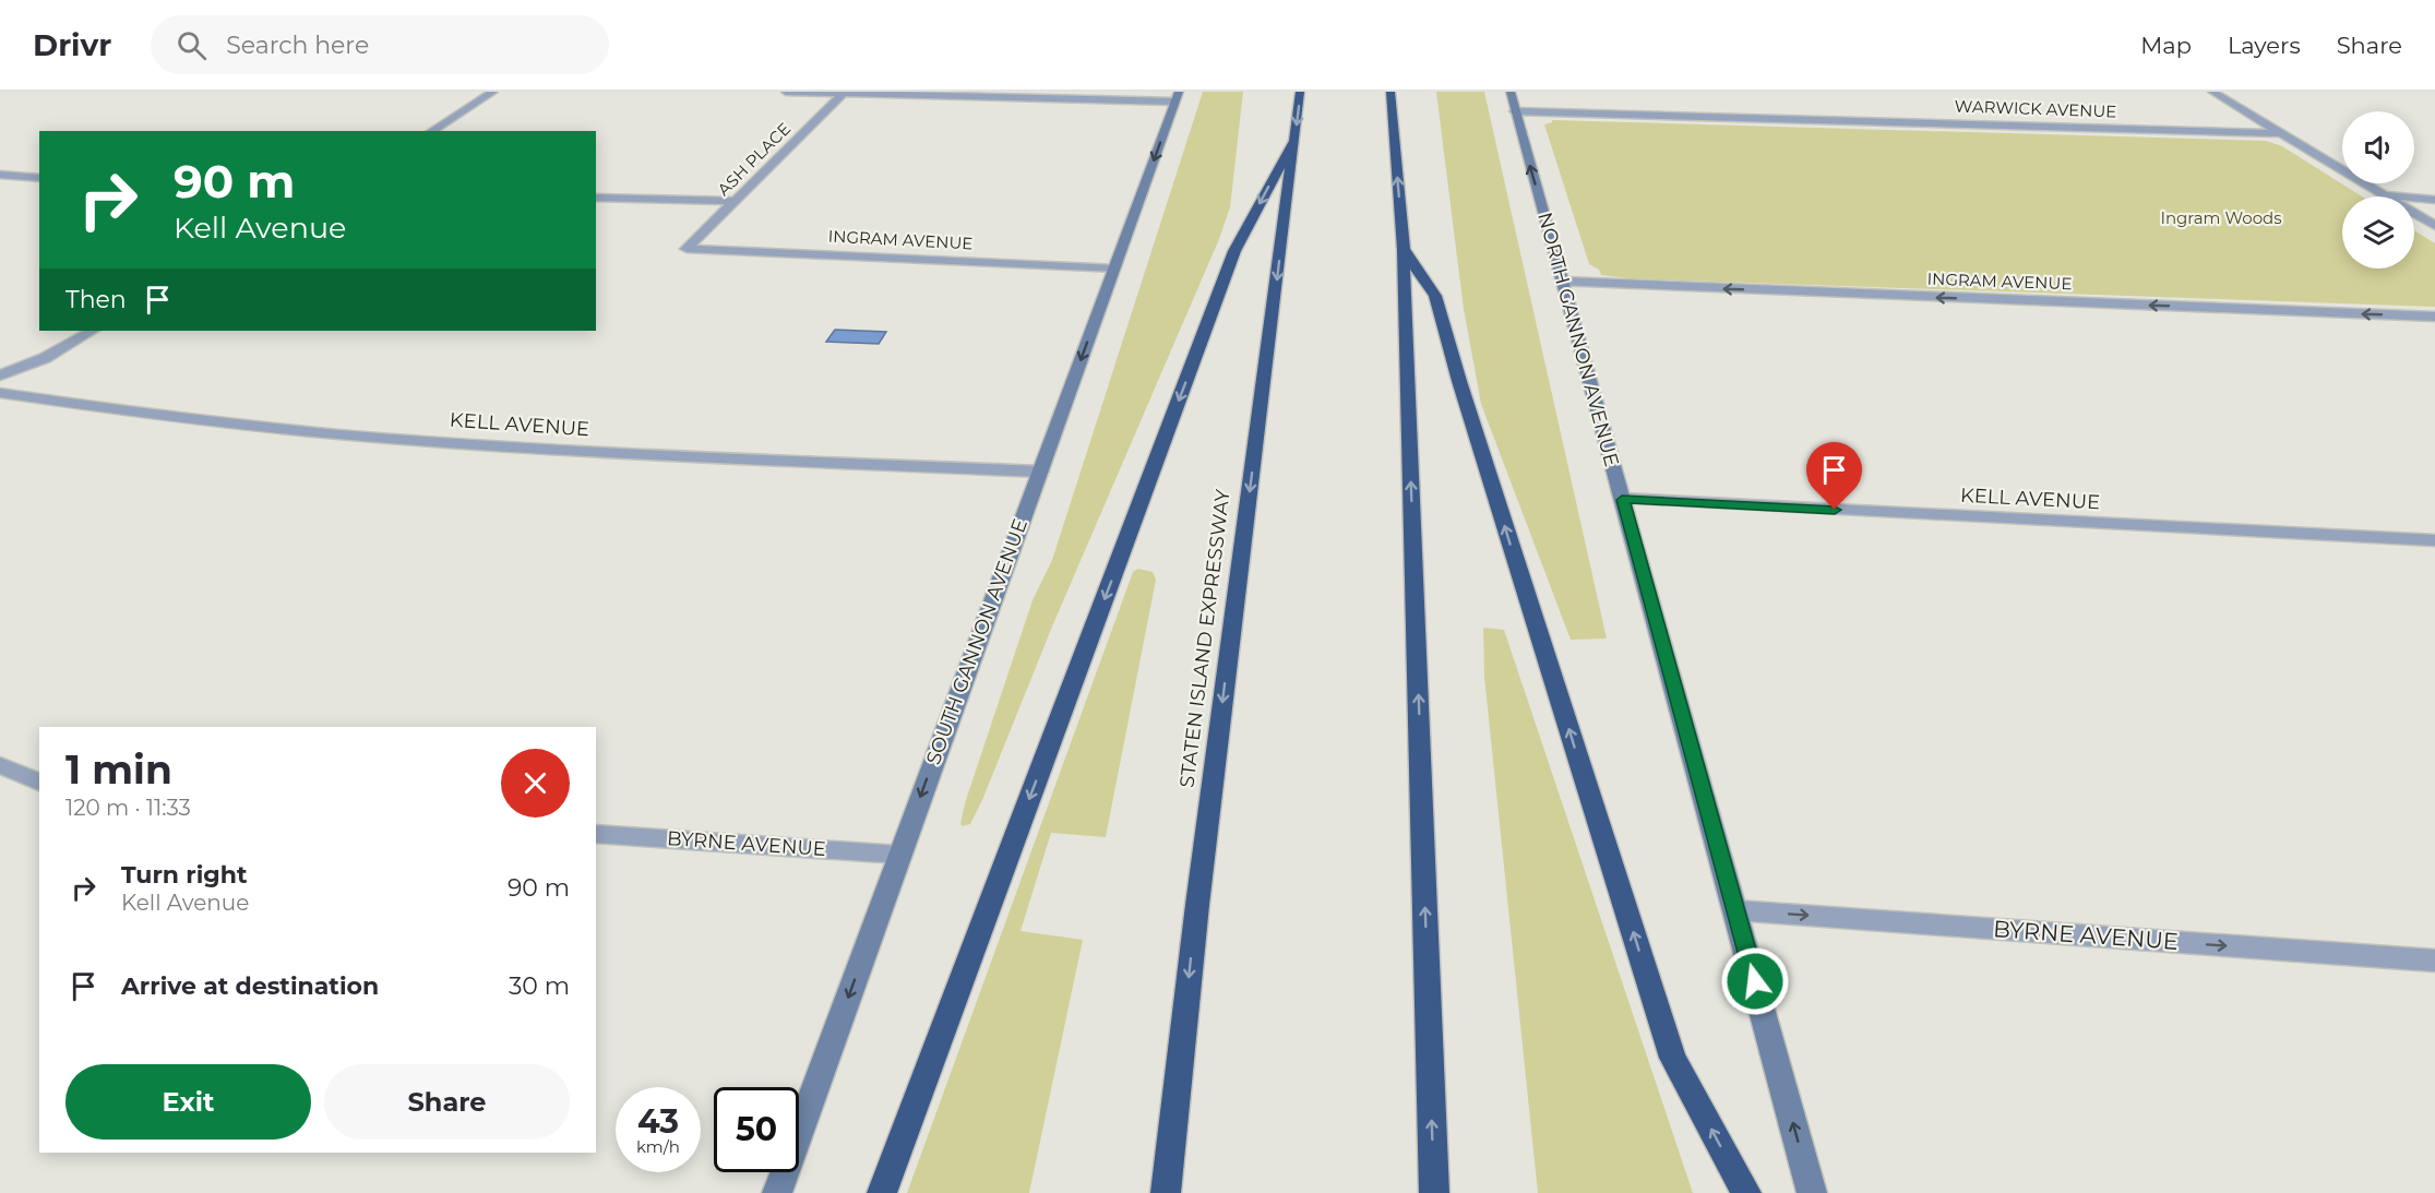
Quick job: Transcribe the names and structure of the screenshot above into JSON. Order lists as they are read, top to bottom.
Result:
{
  "streets": {
    "highway": ["STATEN ISLAND EXPRESSWAY"],
    "main road": ["NORTH GANNON AVENUE", "SOUTH GANNON AVENUE"],
    "street": [
      "WARWICK AVENUE",
      "ASH PLACE",
      "INGRAM AVENUE",
      "KELL AVENUE",
      "BYRNE AVENUE"
    ]
  },
  "crossings": [
    ["WARWICK AVENUE", "NORTH GANNON AVENUE"],
    ["ASH PLACE", "INGRAM AVENUE"],
    ["INGRAM AVENUE", "NORTH GANNON AVENUE"],
    ["INGRAM AVENUE", "SOUTH GANNON AVENUE"],
    ["NORTH GANNON AVENUE", "KELL AVENUE"],
    ["NORTH GANNON AVENUE", "BYRNE AVENUE"],
    ["KELL AVENUE", "SOUTH GANNON AVENUE"],
    ["SOUTH GANNON AVENUE", "BYRNE AVENUE"]
  ],
  "one_way": [
    "INGRAM AVENUE",
    "NORTH GANNON AVENUE",
    "SOUTH GANNON AVENUE",
    "BYRNE AVENUE"
  ],
  "parks": ["Ingram Woods"],
  "page": {
    "header": "Drivr",
    "search": "Search here",
    "nav": ["Map", "Layers", "Share"],
    "turn": ["90 m", "Kell Avenue"],
    "then": "Then",
    "heading": ["1 min", "120 m · 11:33"],
    "list": [
      {
        "name": "Turn right",
        "note": "Kell Avenue",
        "value": "90 m"
      },
      {
        "name": "Arrive at destination",
        "value": "30 m"
      }
    ],
    "buttons": ["Exit", "Share"],
    "speed": "43 km/h",
    "limit": "50"
  }
}
